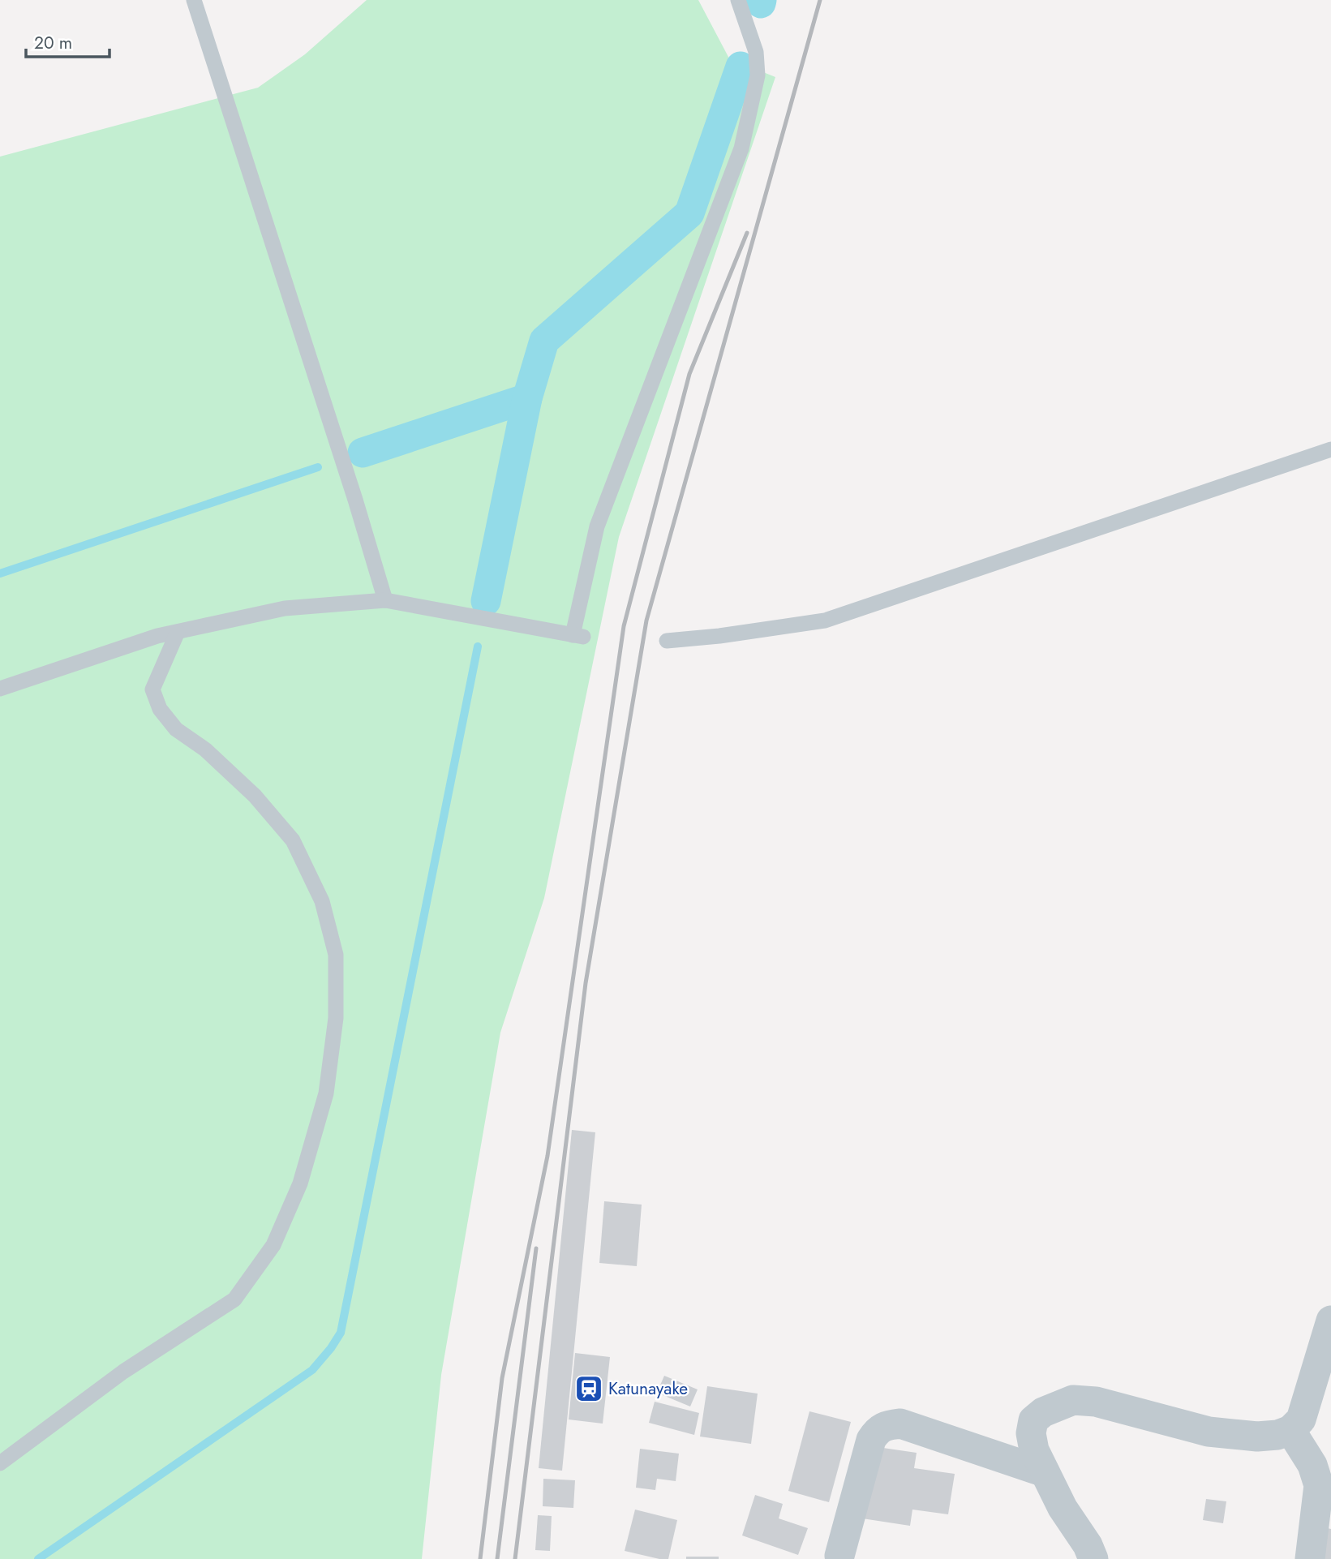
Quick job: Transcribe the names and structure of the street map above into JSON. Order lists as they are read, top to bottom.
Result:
{
  "places": {
    "station": ["Katunayake"]
  },
  "scale_bar": "20 m"
}
